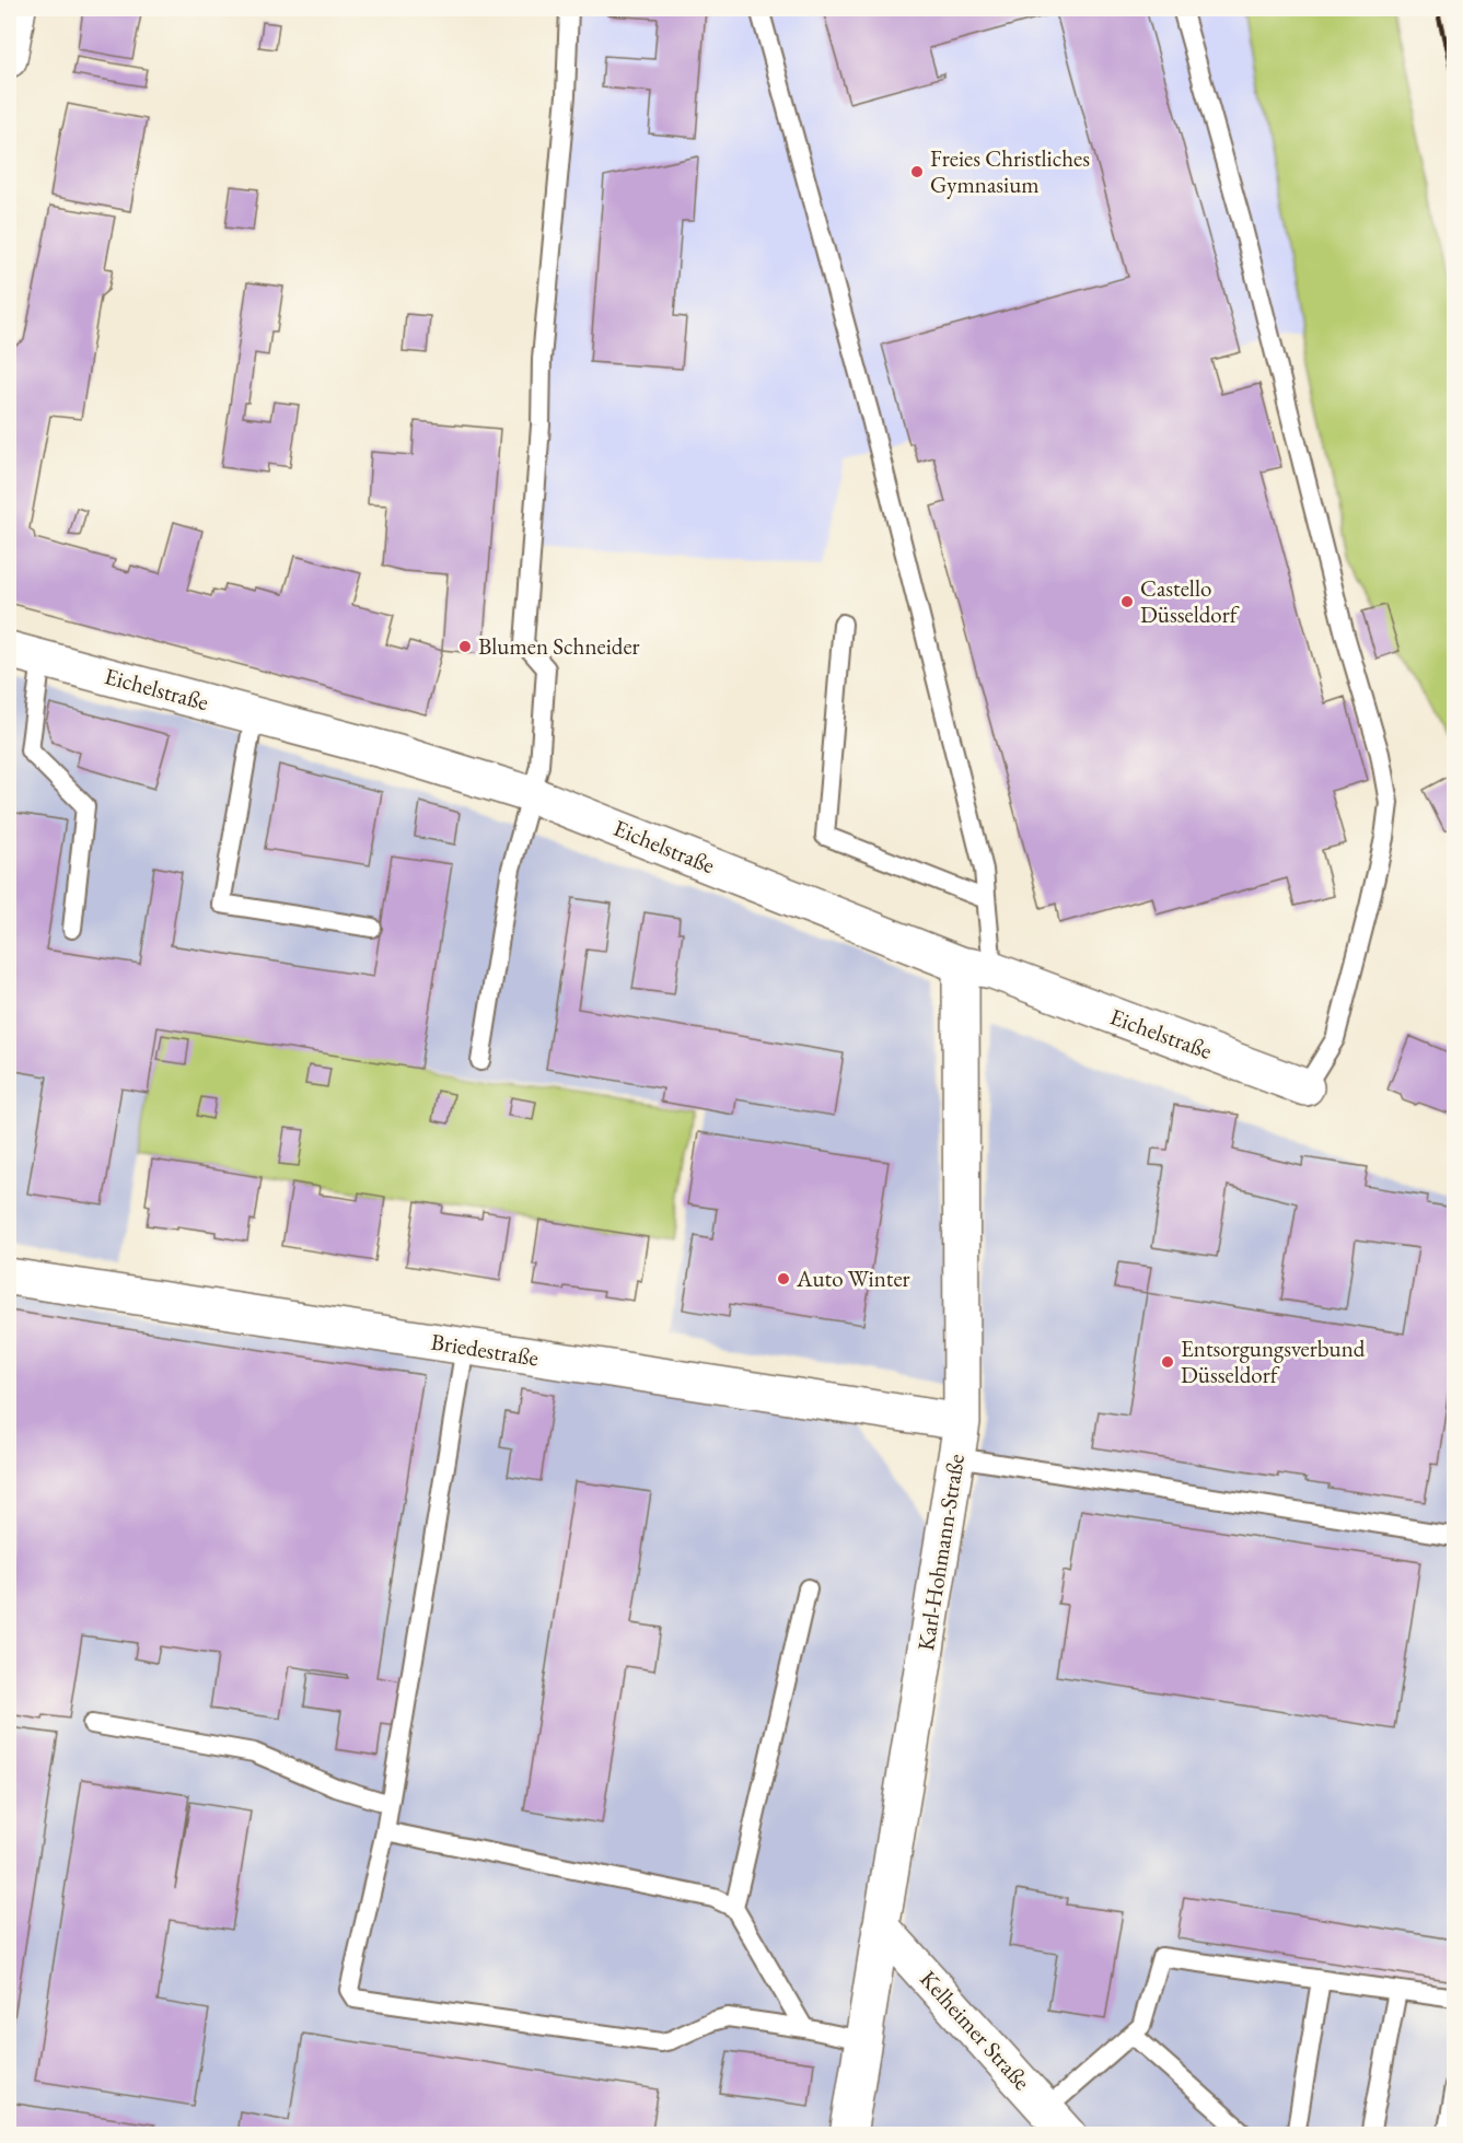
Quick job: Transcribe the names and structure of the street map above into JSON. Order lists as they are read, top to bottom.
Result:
{
  "streets": {
    "street": [
      "Eichelstraße",
      "Briedestraße",
      "Karl-Hohmann-Straße",
      "Kelheimer Straße"
    ]
  },
  "crossings": [
    ["Eichelstraße", "Karl-Hohmann-Straße"],
    ["Briedestraße", "Karl-Hohmann-Straße"],
    ["Karl-Hohmann-Straße", "Kelheimer Straße"]
  ],
  "places": [
    "Freies Christliches Gymnasium",
    "Castello Düsseldorf",
    "Blumen Schneider",
    "Auto Winter",
    "Entsorgungsverbund Düsseldorf"
  ]
}
